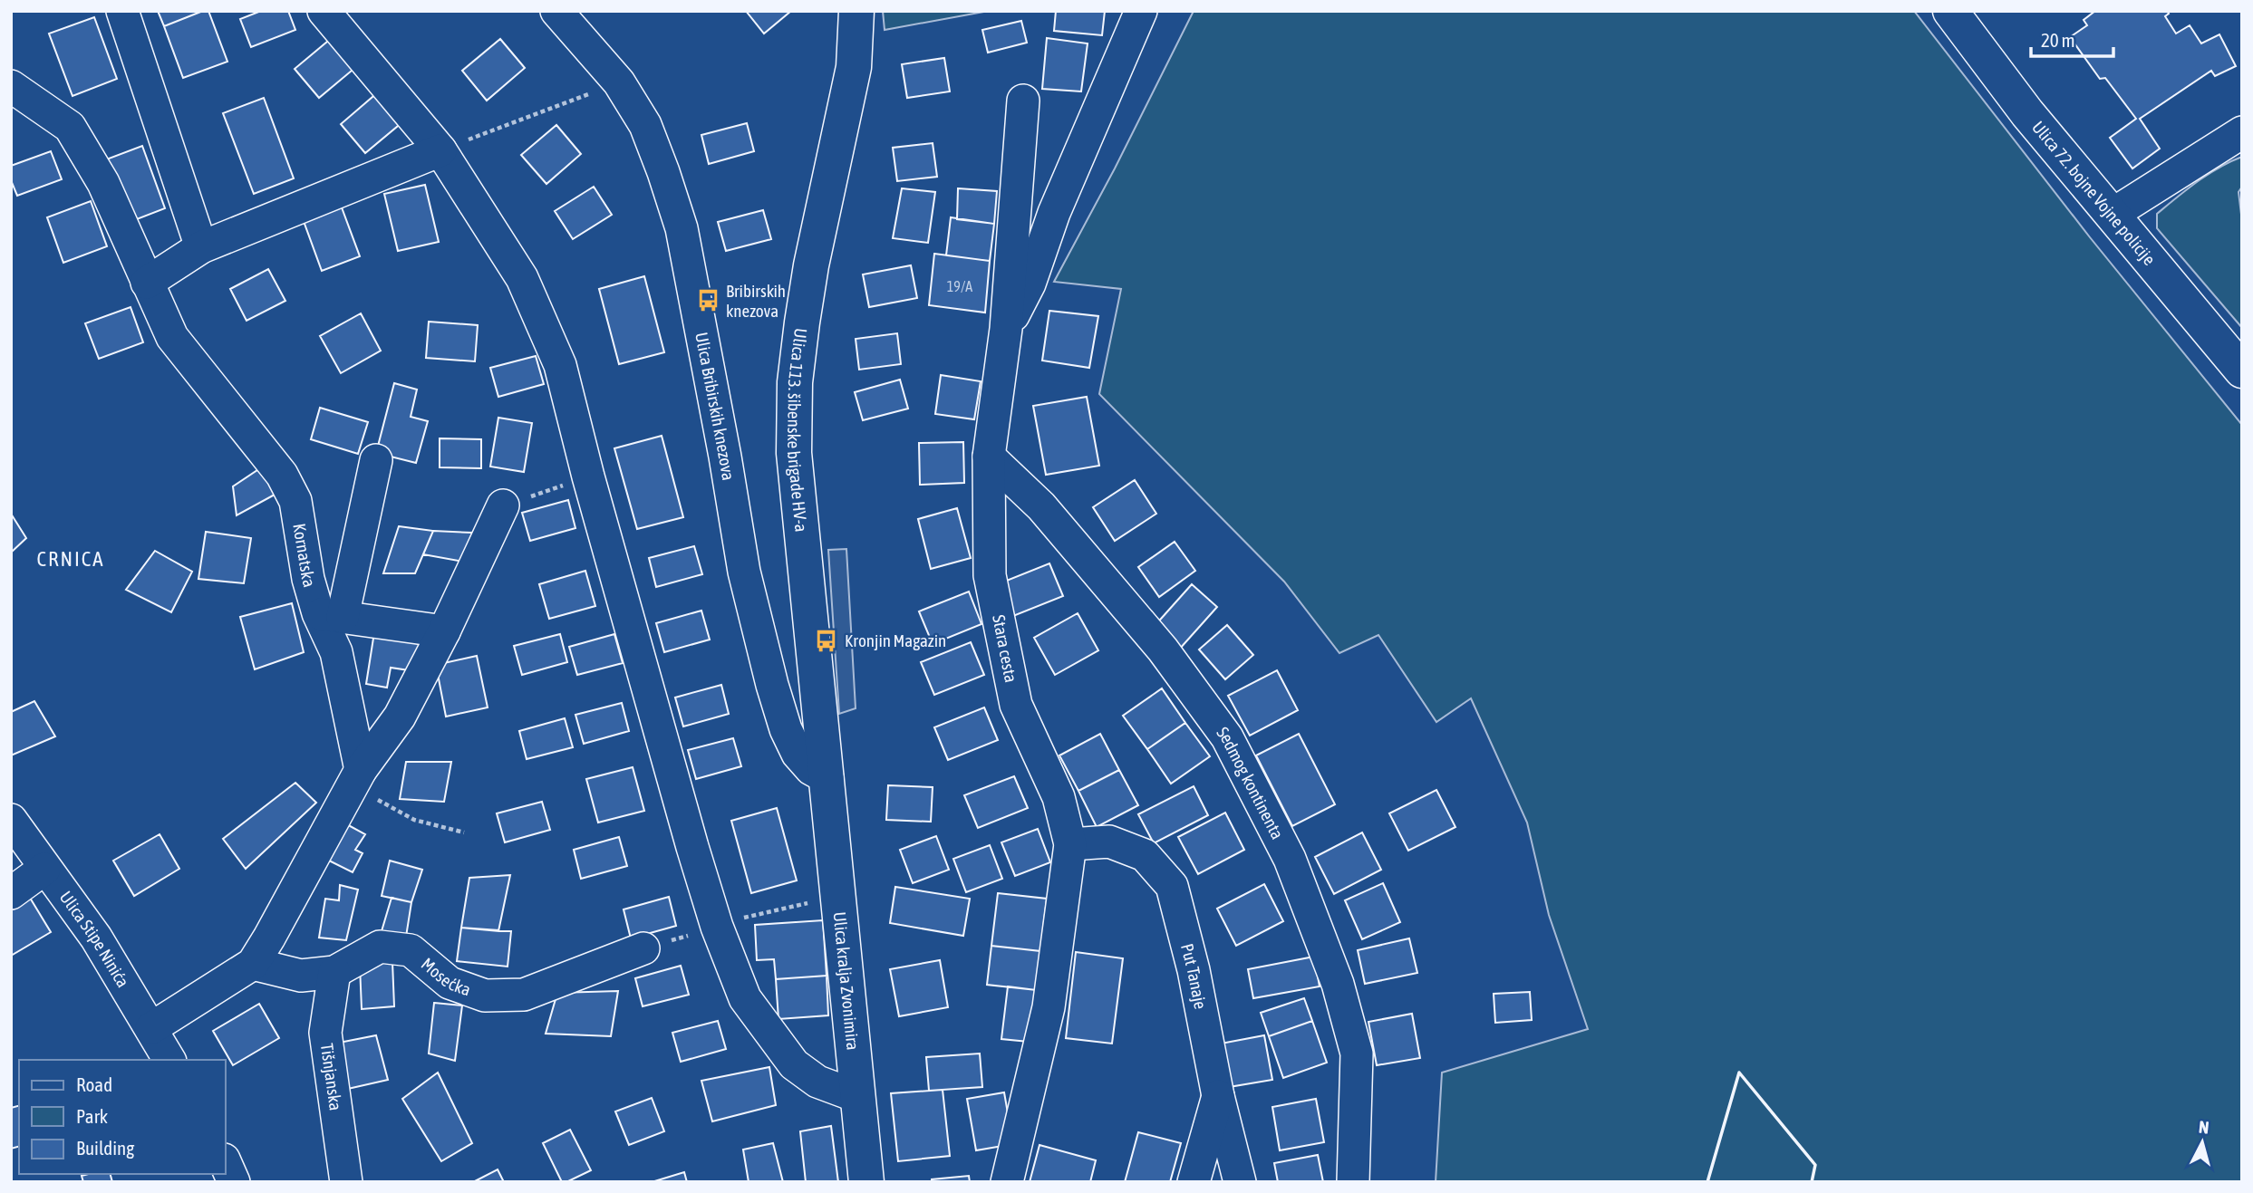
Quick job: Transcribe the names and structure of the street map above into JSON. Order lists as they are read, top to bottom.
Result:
{
  "streets": {
    "main road": ["Ulica 72. bojne Vojne policije", "Ulica 113. šibenske brigade HV-a", "Ulica kralja Zvonimira"],
    "street": [
      "Ulica Bribirskih knezova",
      "Kornatska",
      "Stara cesta",
      "Sedmog kontinenta",
      "Ulica Stipe Ninića",
      "Mosećka",
      "Put Tanaje",
      "Tišnjanska"
    ]
  },
  "crossings": [
    ["Ulica Bribirskih knezova", "Ulica 113. šibenske brigade HV-a"],
    ["Ulica Bribirskih knezova", "Ulica kralja Zvonimira"],
    ["Ulica 113. šibenske brigade HV-a", "Ulica kralja Zvonimira"],
    ["Stara cesta", "Sedmog kontinenta"],
    ["Stara cesta", "Put Tanaje"],
    ["Mosećka", "Tišnjanska"]
  ],
  "districts": ["CRNICA"],
  "places": {
    "bus stop": ["Bribirskih knezova", "Kronjin Magazin"]
  },
  "house_numbers": ["19/A"],
  "legend": ["Road", "Park", "Building"],
  "scale_bar": "20 m",
  "north": "top"
}
